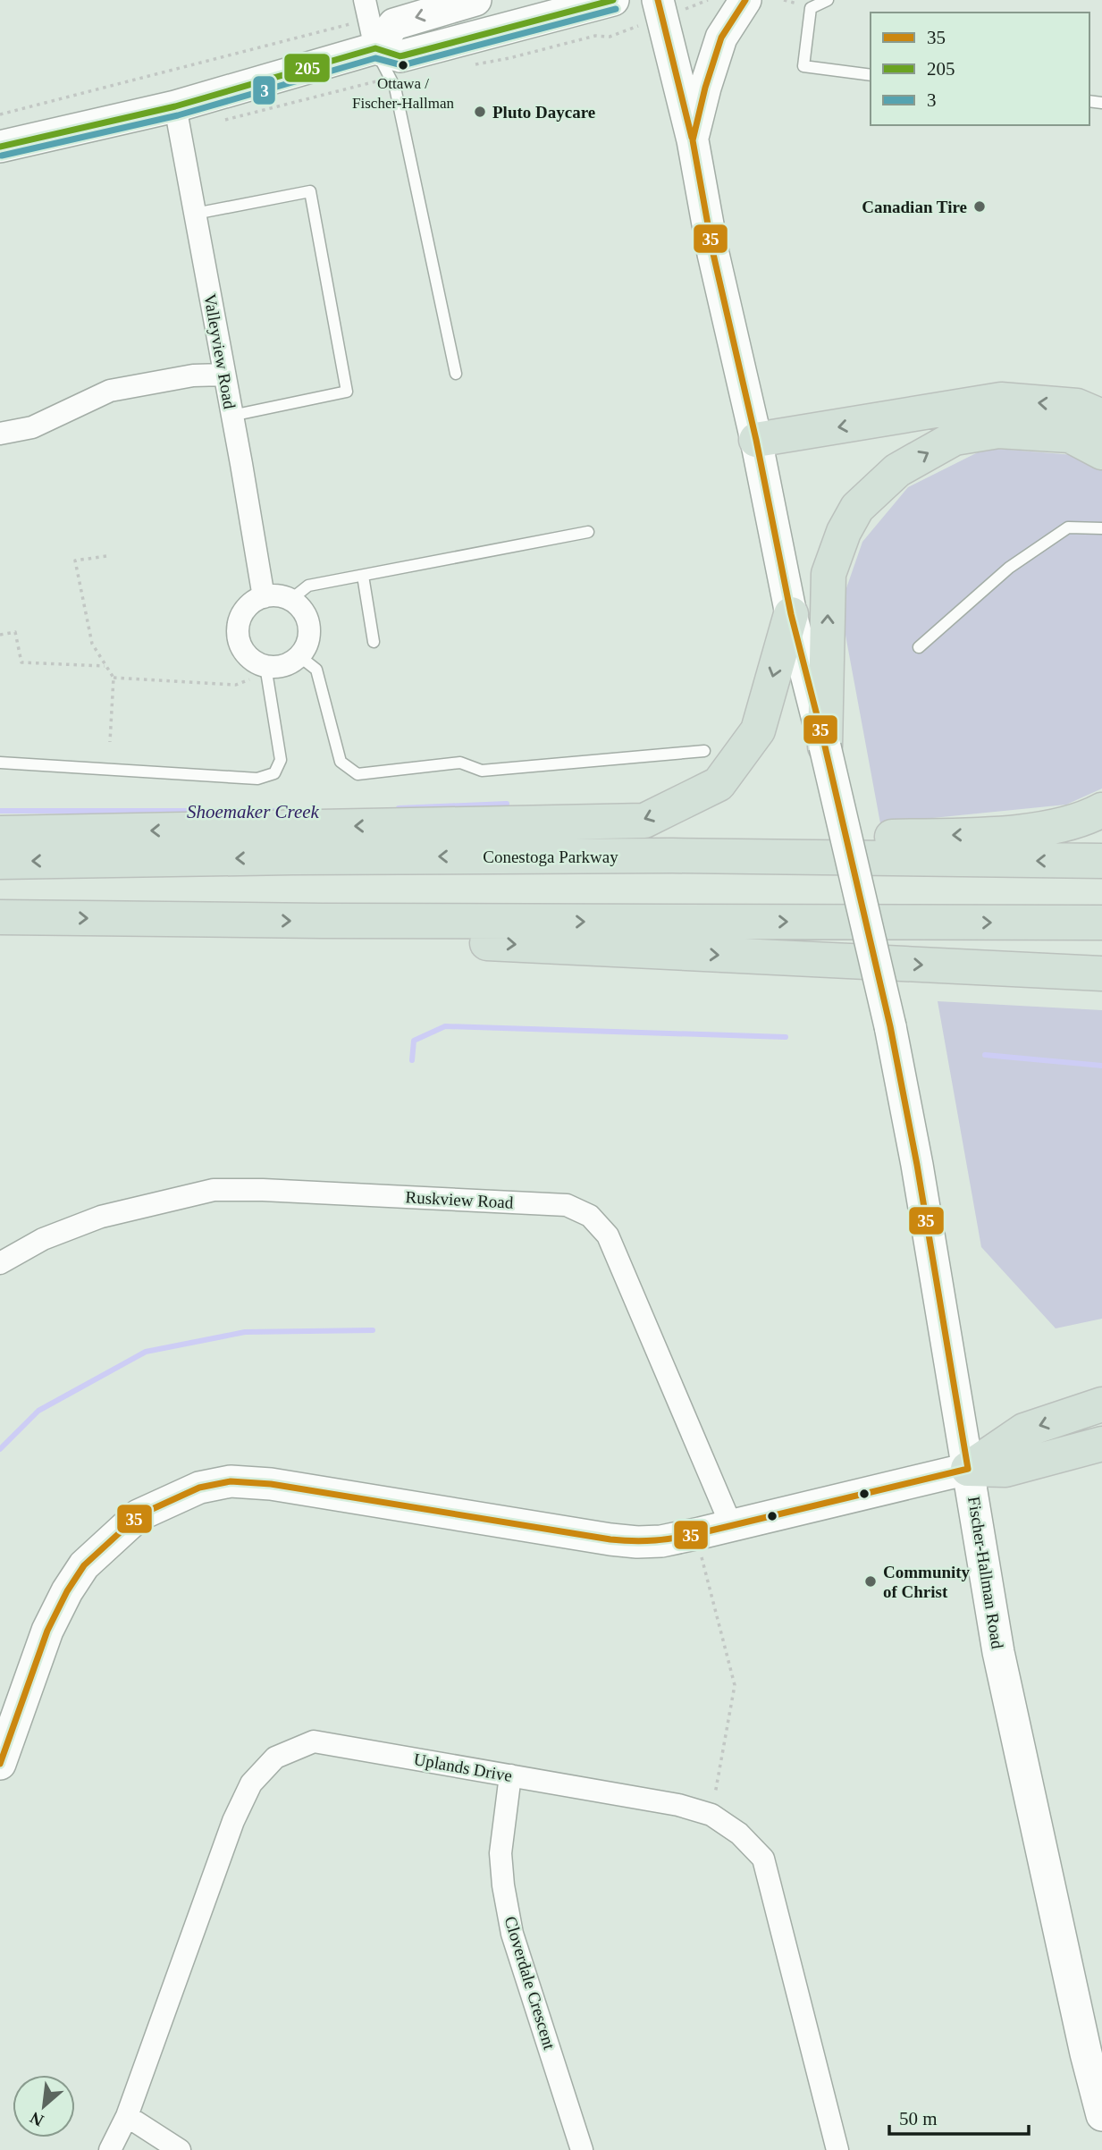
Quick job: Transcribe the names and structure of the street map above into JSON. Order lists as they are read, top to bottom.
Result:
{
  "streets": {
    "highway": ["Conestoga Parkway"],
    "main road": ["Fischer-Hallman Road"],
    "street": [
      "Valleyview Road",
      "Ruskview Road",
      "Uplands Drive",
      "Cloverdale Crescent"
    ]
  },
  "crossings": [
    ["Uplands Drive", "Cloverdale Crescent"]
  ],
  "water": ["Shoemaker Creek"],
  "places": [
    "Ottawa / Fischer-Hallman",
    "Pluto Daycare",
    "Canadian Tire",
    "Community of Christ"
  ],
  "lines": ["transit line 35", "transit line 205", "transit line 3"],
  "legend": ["35", "205", "3"],
  "scale_bar": "50 m",
  "north": "bottom left"
}
